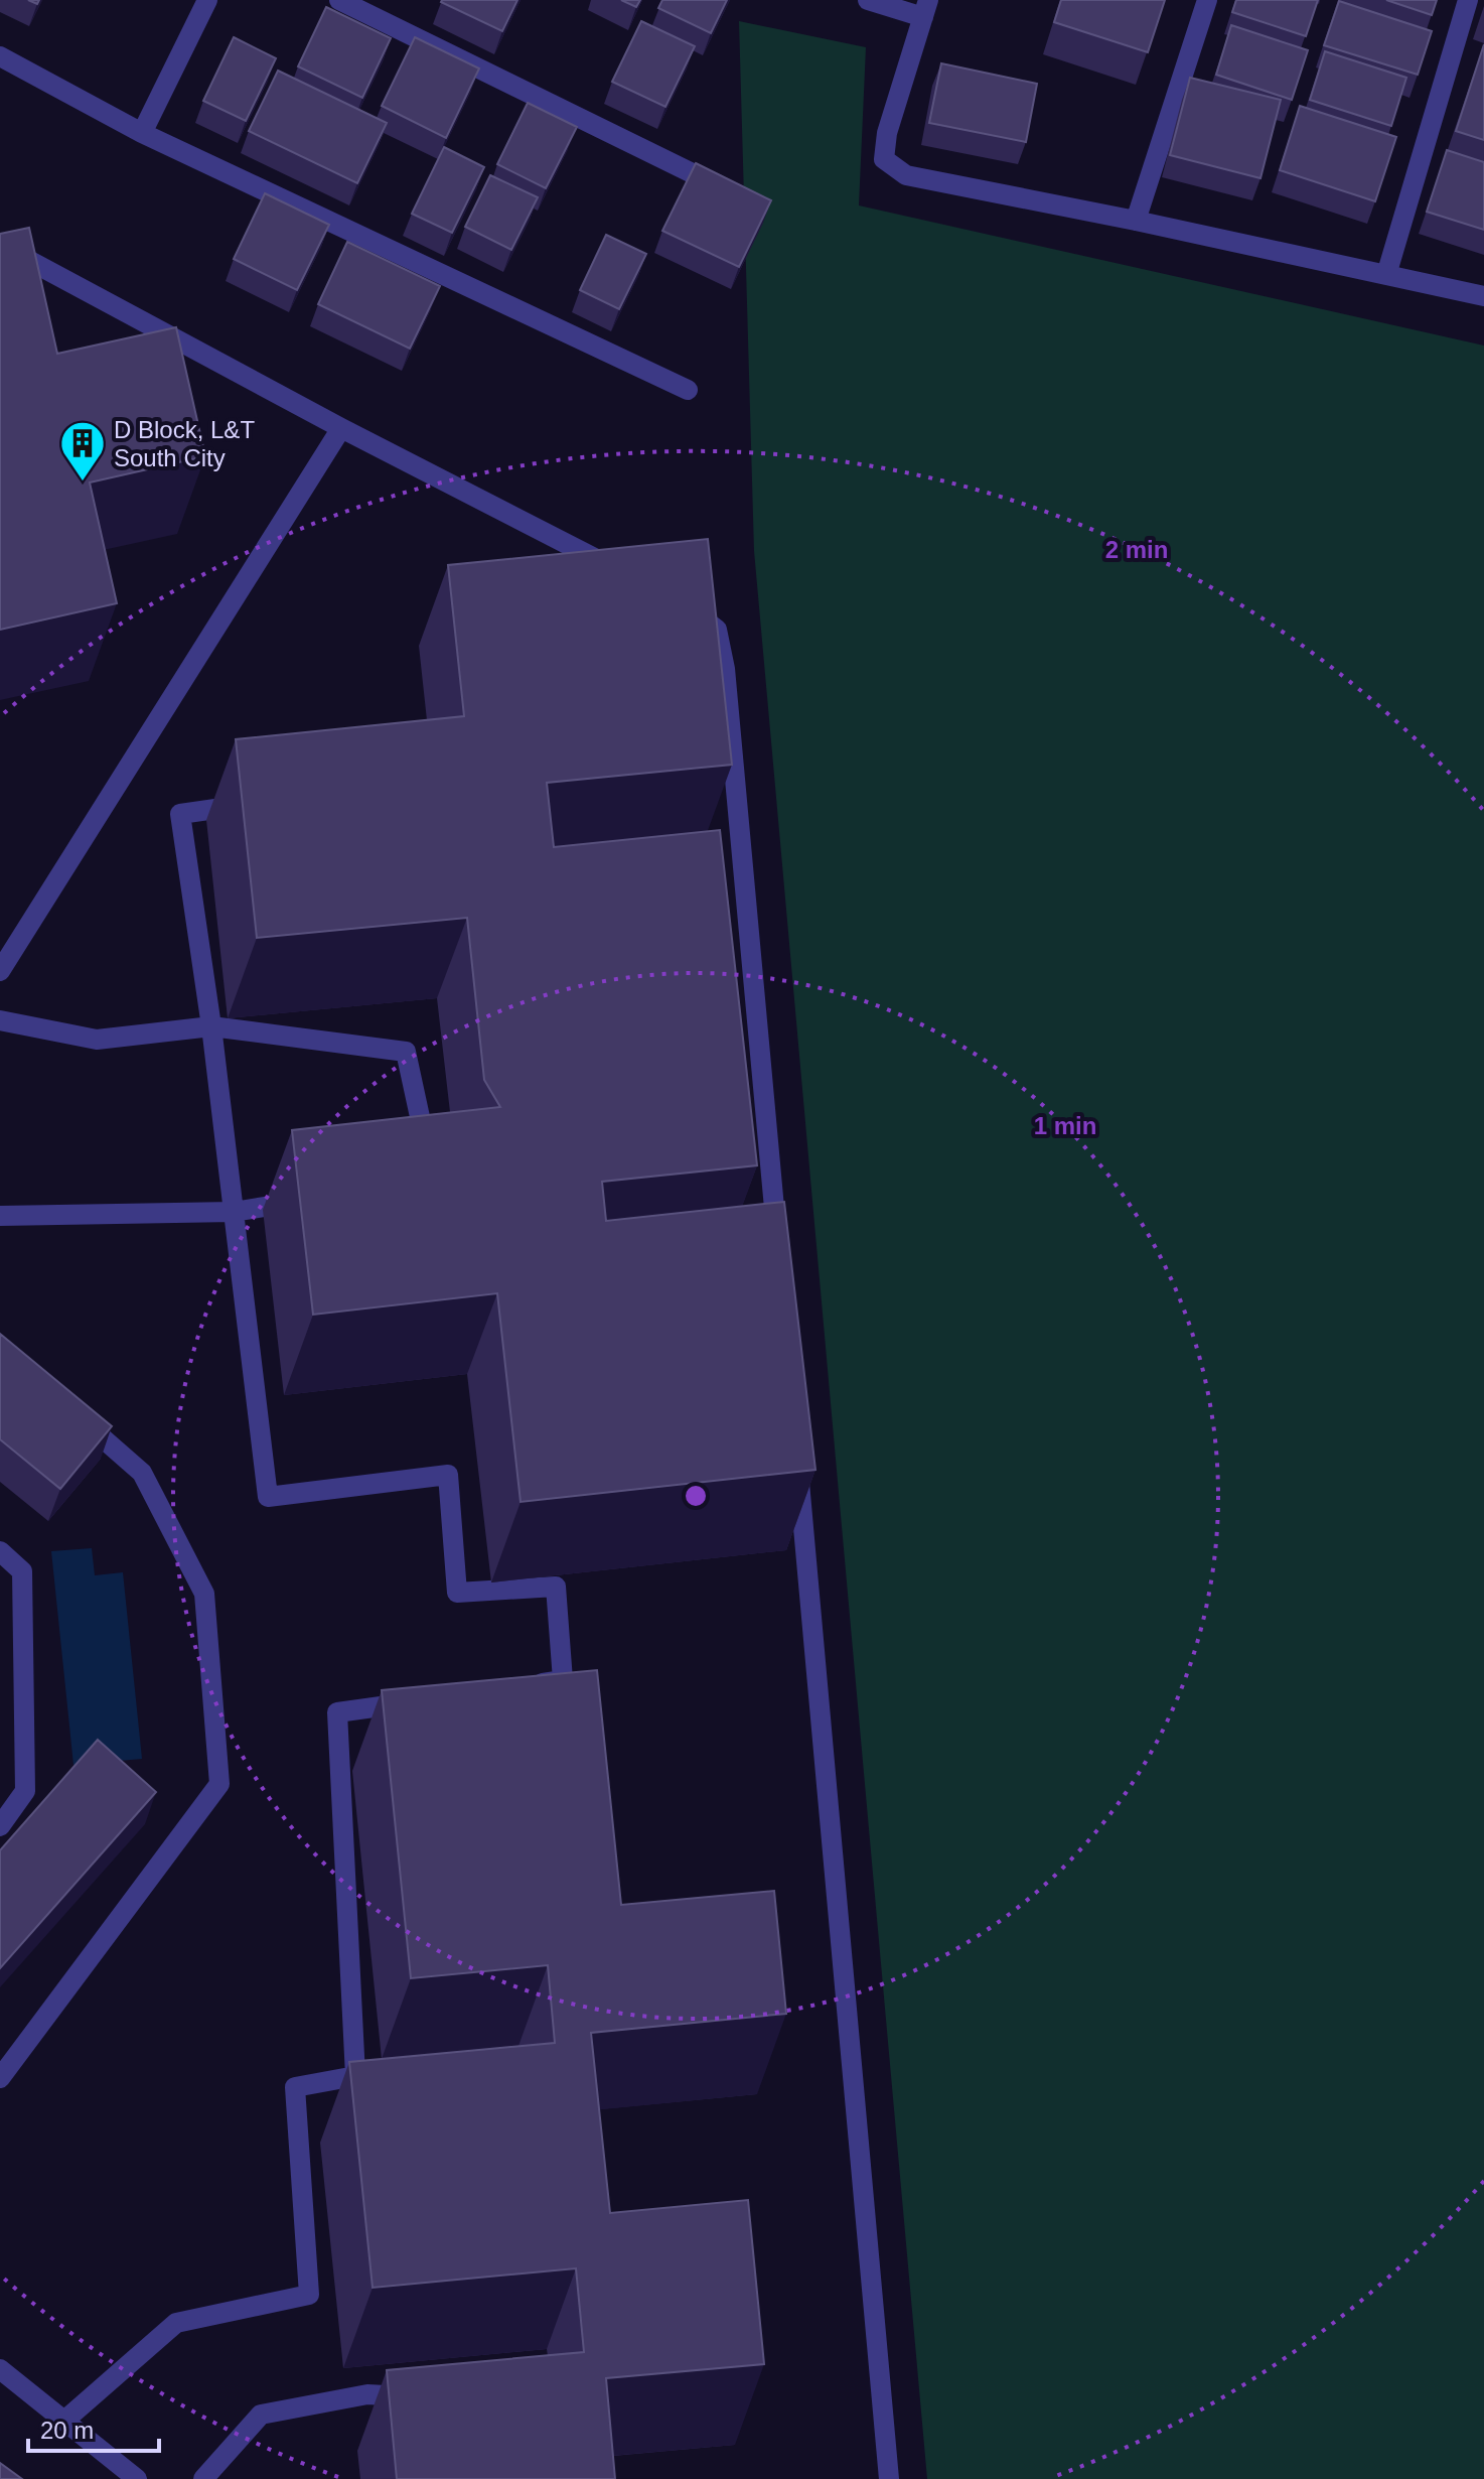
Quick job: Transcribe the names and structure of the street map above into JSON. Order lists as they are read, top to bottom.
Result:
{
  "places": {
    "building": ["D Block, L&T South City"]
  },
  "scale_bar": "20 m",
  "rings": ["2 min", "1 min"]
}
